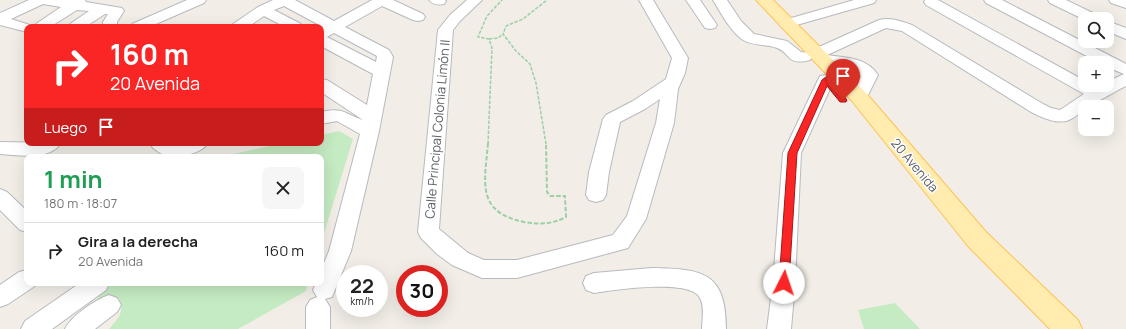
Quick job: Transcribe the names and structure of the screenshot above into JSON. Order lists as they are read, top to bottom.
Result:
{
  "streets": {
    "main road": ["20 Avenida"],
    "street": ["Calle Principal Colonia Limón II"]
  },
  "page": {
    "map_buttons": ["+", "−"],
    "turn": ["160 m", "20 Avenida"],
    "then": "Luego",
    "heading": ["1 min", "180 m · 18:07"],
    "list": [
      {
        "name": "Gira a la derecha",
        "note": "20 Avenida",
        "value": "160 m"
      }
    ],
    "speed": "22 km/h",
    "limit": "30"
  }
}
